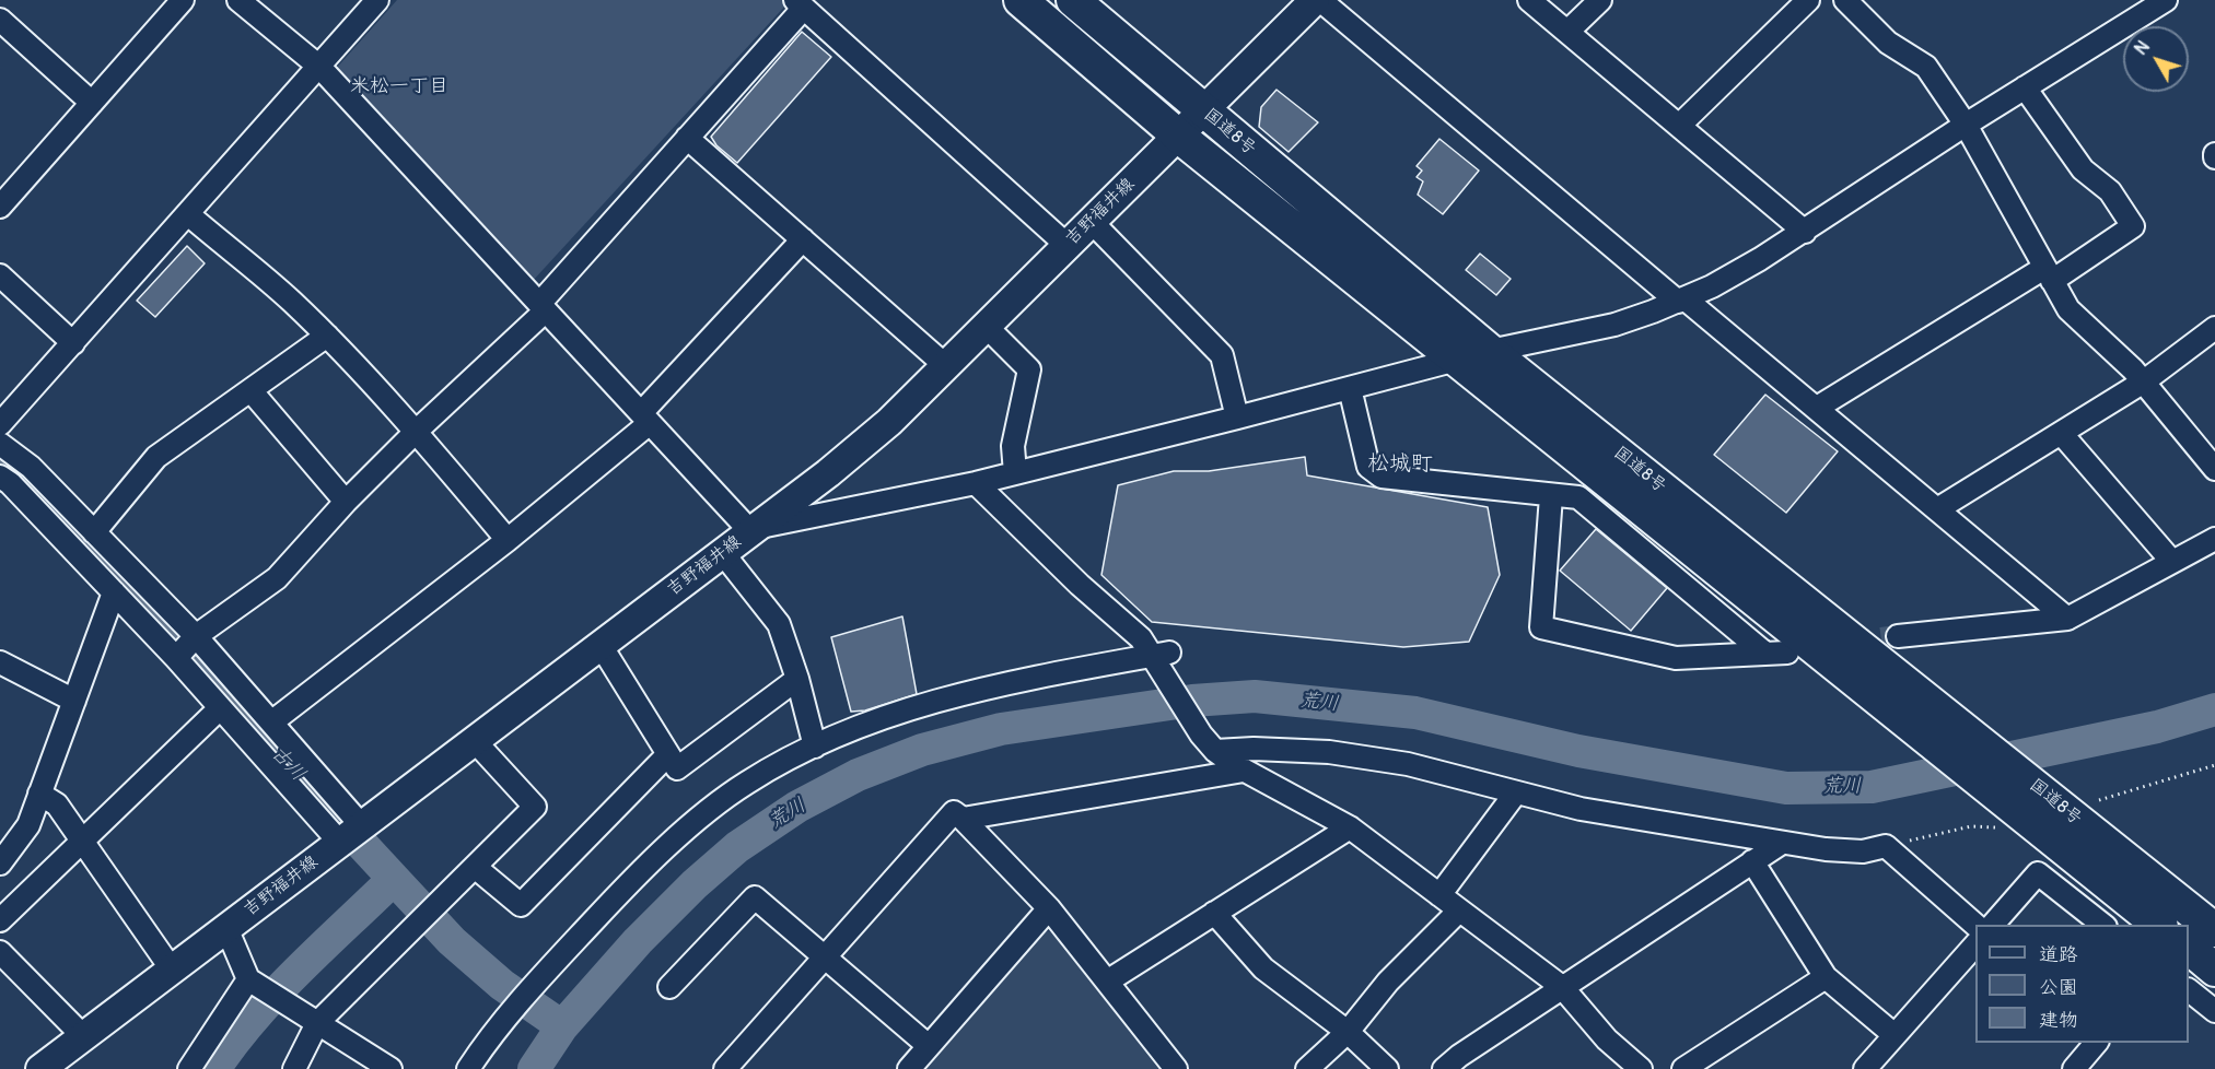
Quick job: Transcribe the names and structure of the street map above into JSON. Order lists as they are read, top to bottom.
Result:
{
  "streets": {
    "highway": ["国道8号"],
    "main road": ["吉野福井線"]
  },
  "crossings": [
    ["国道8号", "吉野福井線"]
  ],
  "districts": ["米松一丁目", "松城町"],
  "water": ["荒川", "古川"],
  "legend": ["道路", "公園", "建物"],
  "north": "top left"
}
